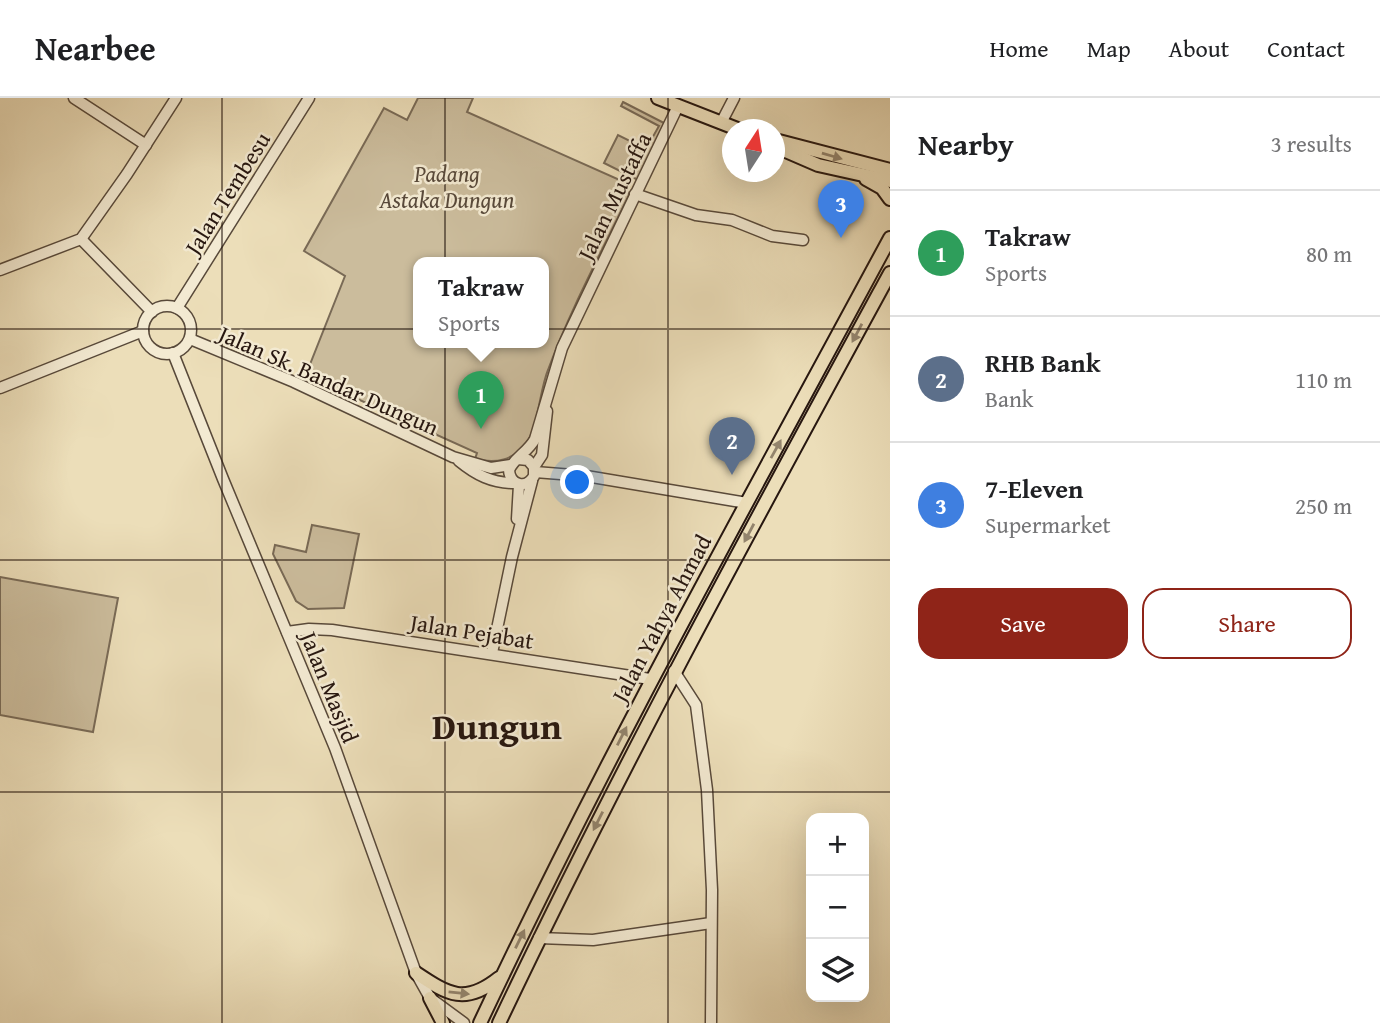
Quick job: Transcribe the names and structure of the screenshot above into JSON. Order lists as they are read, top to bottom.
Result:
{
  "streets": {
    "main road": ["Jalan Yahya Ahmad"],
    "street": [
      "Jalan Tembesu",
      "Jalan Mustaffa",
      "Jalan Sk. Bandar Dungun",
      "Jalan Pejabat",
      "Jalan Masjid"
    ]
  },
  "crossings": [
    ["Jalan Tembesu", "Jalan Sk. Bandar Dungun"],
    ["Jalan Tembesu", "Jalan Masjid"],
    ["Jalan Mustaffa", "Jalan Sk. Bandar Dungun"],
    ["Jalan Mustaffa", "Jalan Pejabat"],
    ["Jalan Sk. Bandar Dungun", "Jalan Masjid"],
    ["Jalan Yahya Ahmad", "Jalan Pejabat"],
    ["Jalan Pejabat", "Jalan Masjid"]
  ],
  "districts": ["Dungun"],
  "parks": ["Padang Astaka Dungun"],
  "north": "top",
  "page": {
    "header": "Nearbee",
    "nav": [
      "Home",
      "Map",
      "About",
      "Contact"
    ],
    "heading": ["Nearby", "3 results"],
    "pins": ["3", "1", "2"],
    "list": [
      {
        "mark": "1",
        "name": "Takraw",
        "note": "Sports",
        "value": "80 m"
      },
      {
        "mark": "2",
        "name": "RHB Bank",
        "note": "Bank",
        "value": "110 m"
      },
      {
        "mark": "3",
        "name": "7-Eleven",
        "note": "Supermarket",
        "value": "250 m"
      }
    ],
    "popup": ["Takraw", "Sports"],
    "buttons": ["Save", "Share"],
    "map_buttons": ["+", "−"]
  }
}
